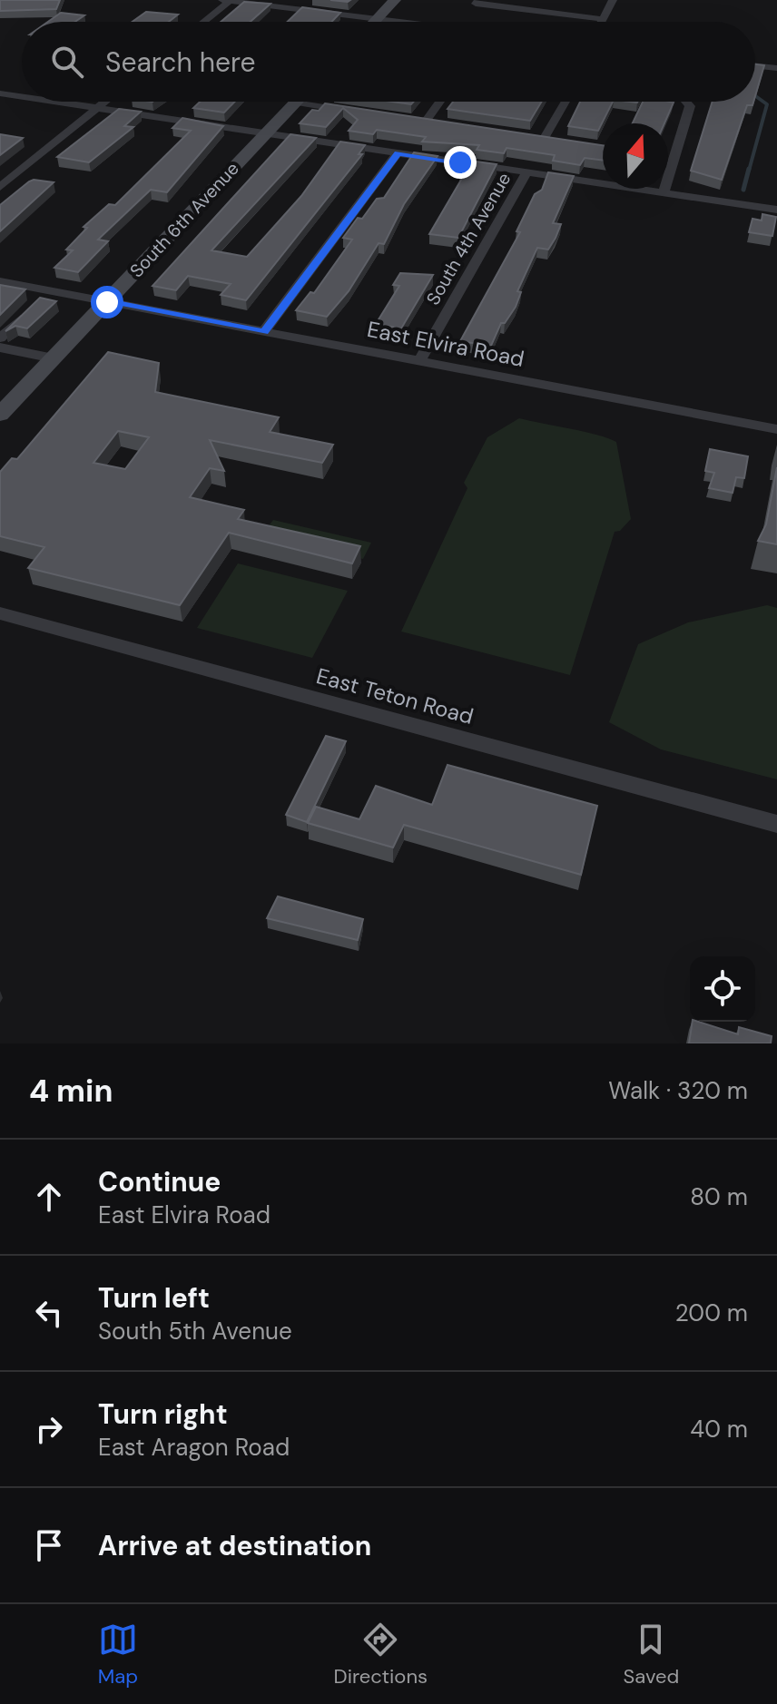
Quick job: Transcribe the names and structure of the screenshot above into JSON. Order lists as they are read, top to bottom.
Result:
{
  "streets": {
    "street": [
      "South 6th Avenue",
      "South 4th Avenue",
      "East Elvira Road",
      "East Teton Road"
    ]
  },
  "crossings": [
    ["South 6th Avenue", "East Elvira Road"],
    ["South 4th Avenue", "East Elvira Road"]
  ],
  "north": "top",
  "page": {
    "search": "Search here",
    "heading": ["4 min", "Walk · 320 m"],
    "list": [
      ["Continue", "East Elvira Road", "80 m"],
      ["Turn left", "South 5th Avenue", "200 m"],
      ["Turn right", "East Aragon Road", "40 m"],
      "Arrive at destination"
    ],
    "nav": ["Map", "Directions", "Saved"]
  }
}
